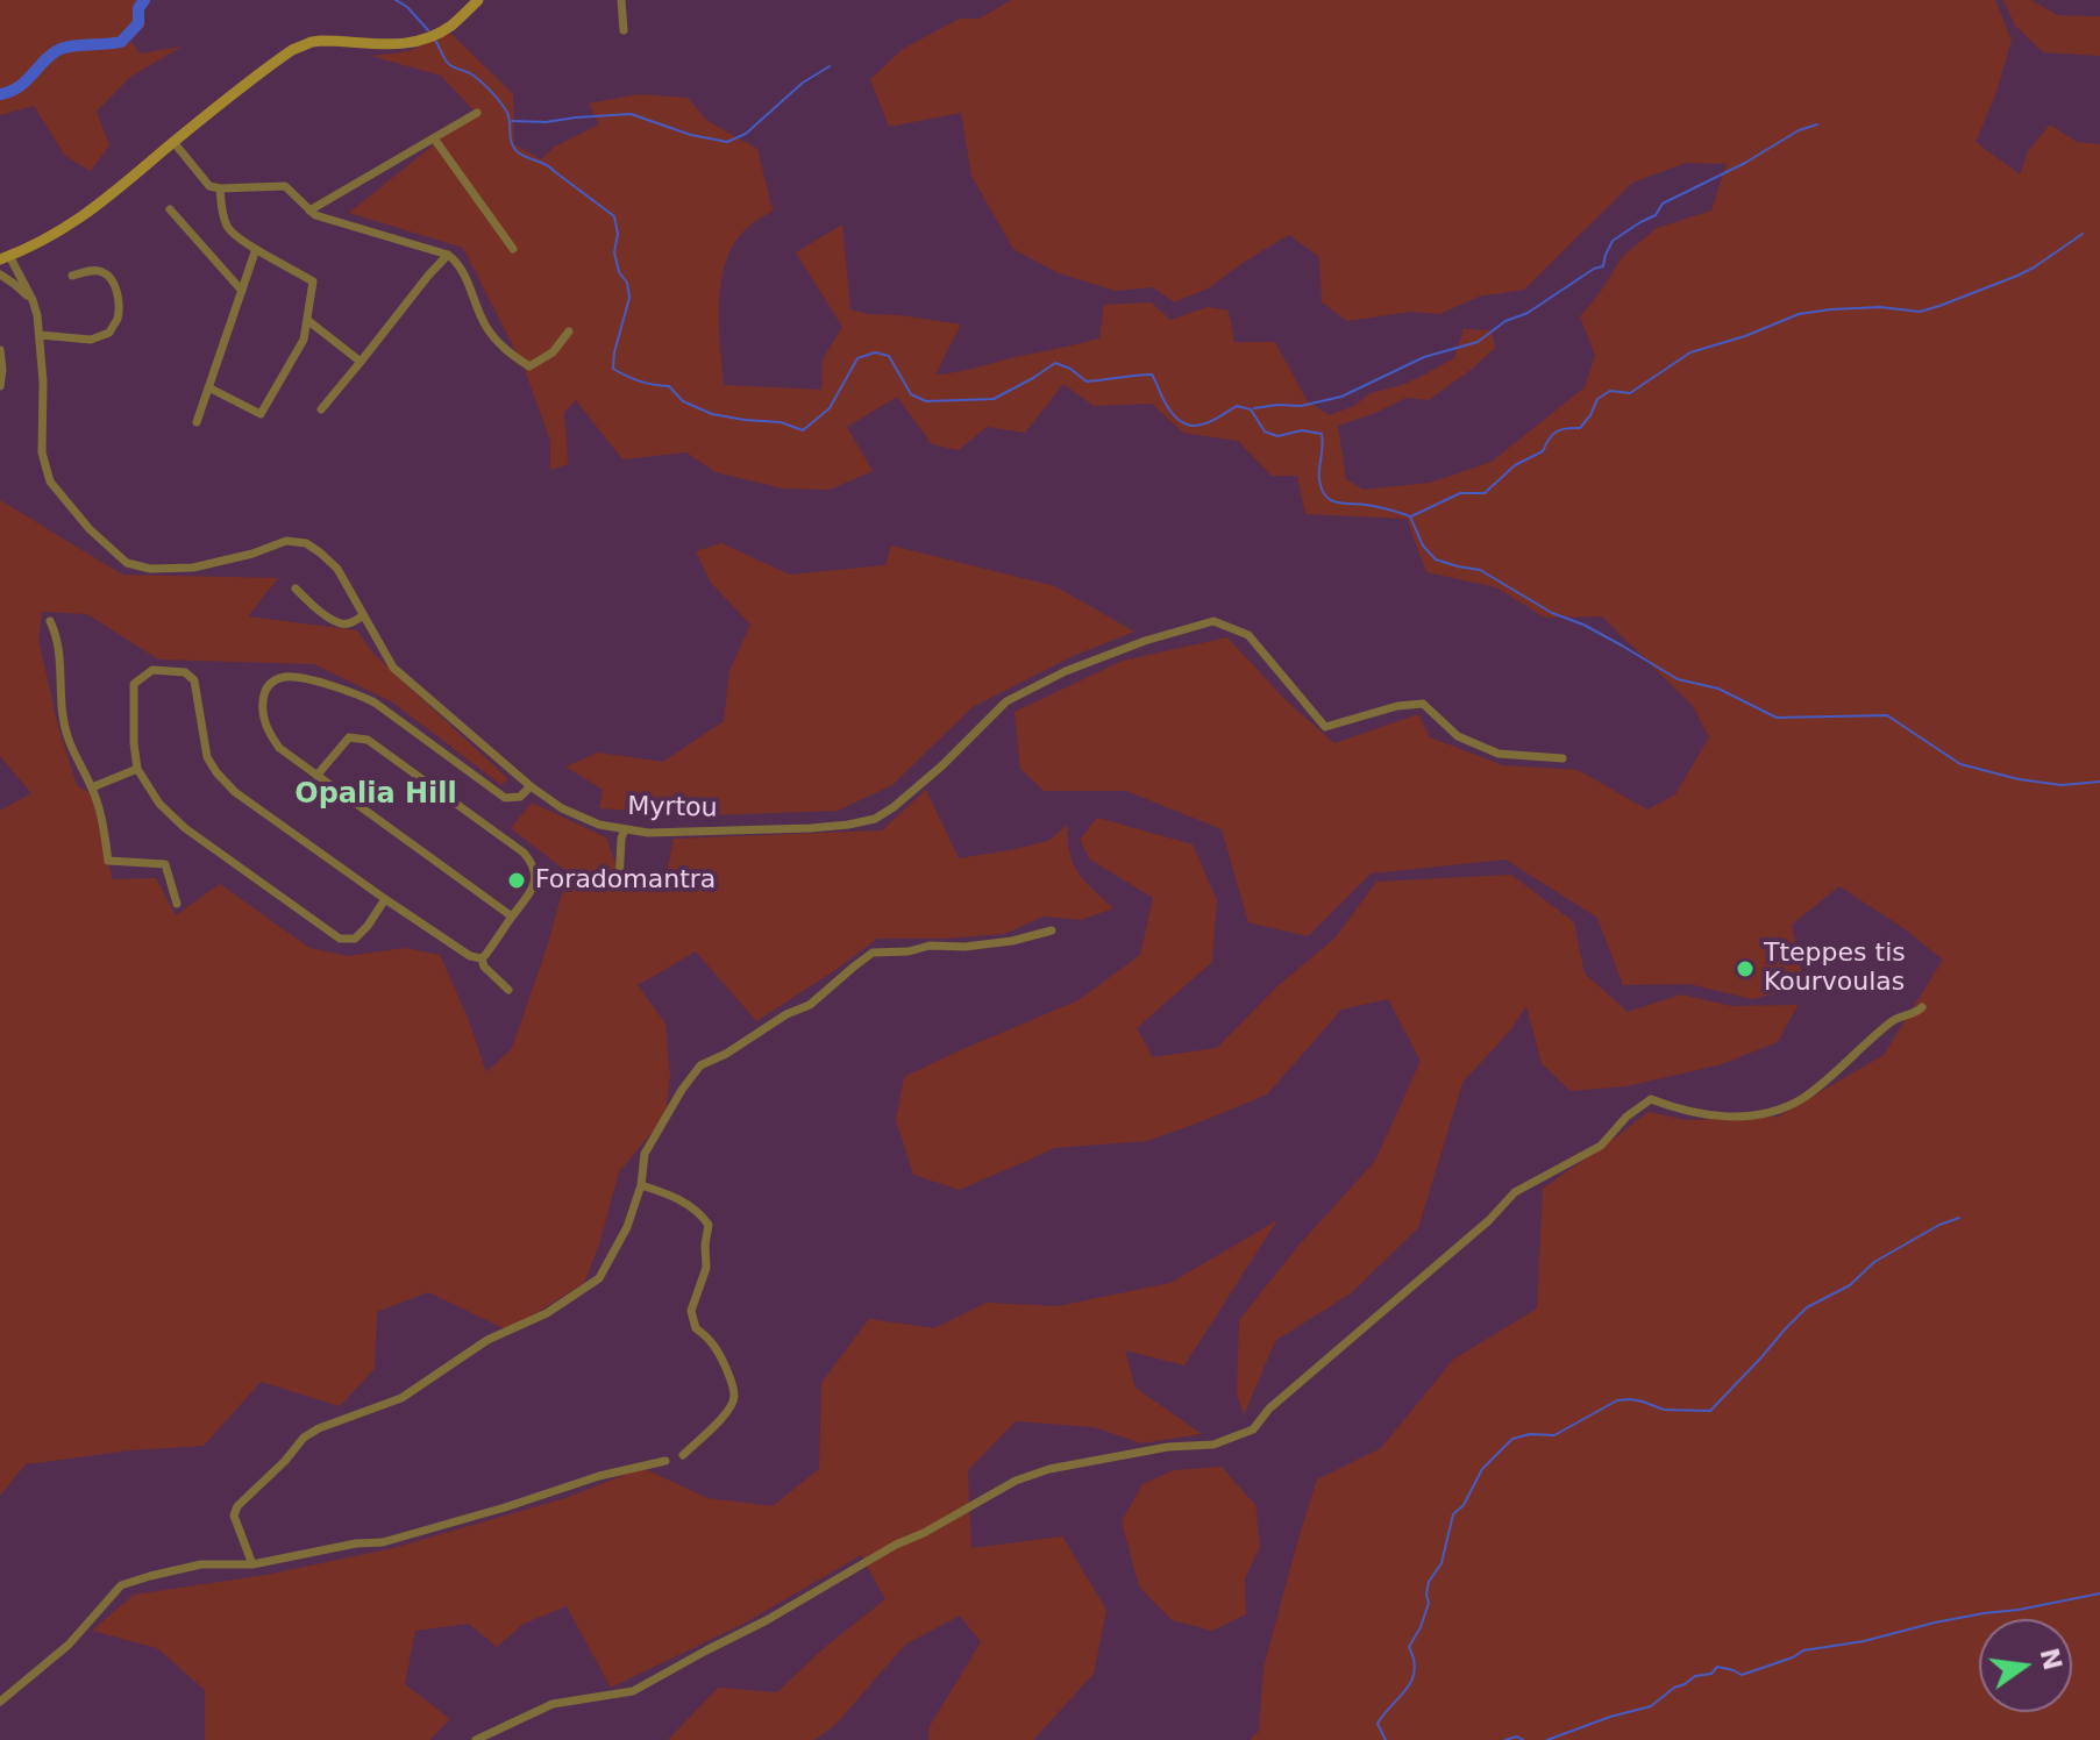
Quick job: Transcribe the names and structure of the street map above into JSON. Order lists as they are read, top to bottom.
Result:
{
  "streets": {
    "street": ["Myrtou"]
  },
  "districts": ["Opalia Hill"],
  "places": ["Foradomantra", "Tteppes tis Kourvoulas"],
  "north": "right"
}
